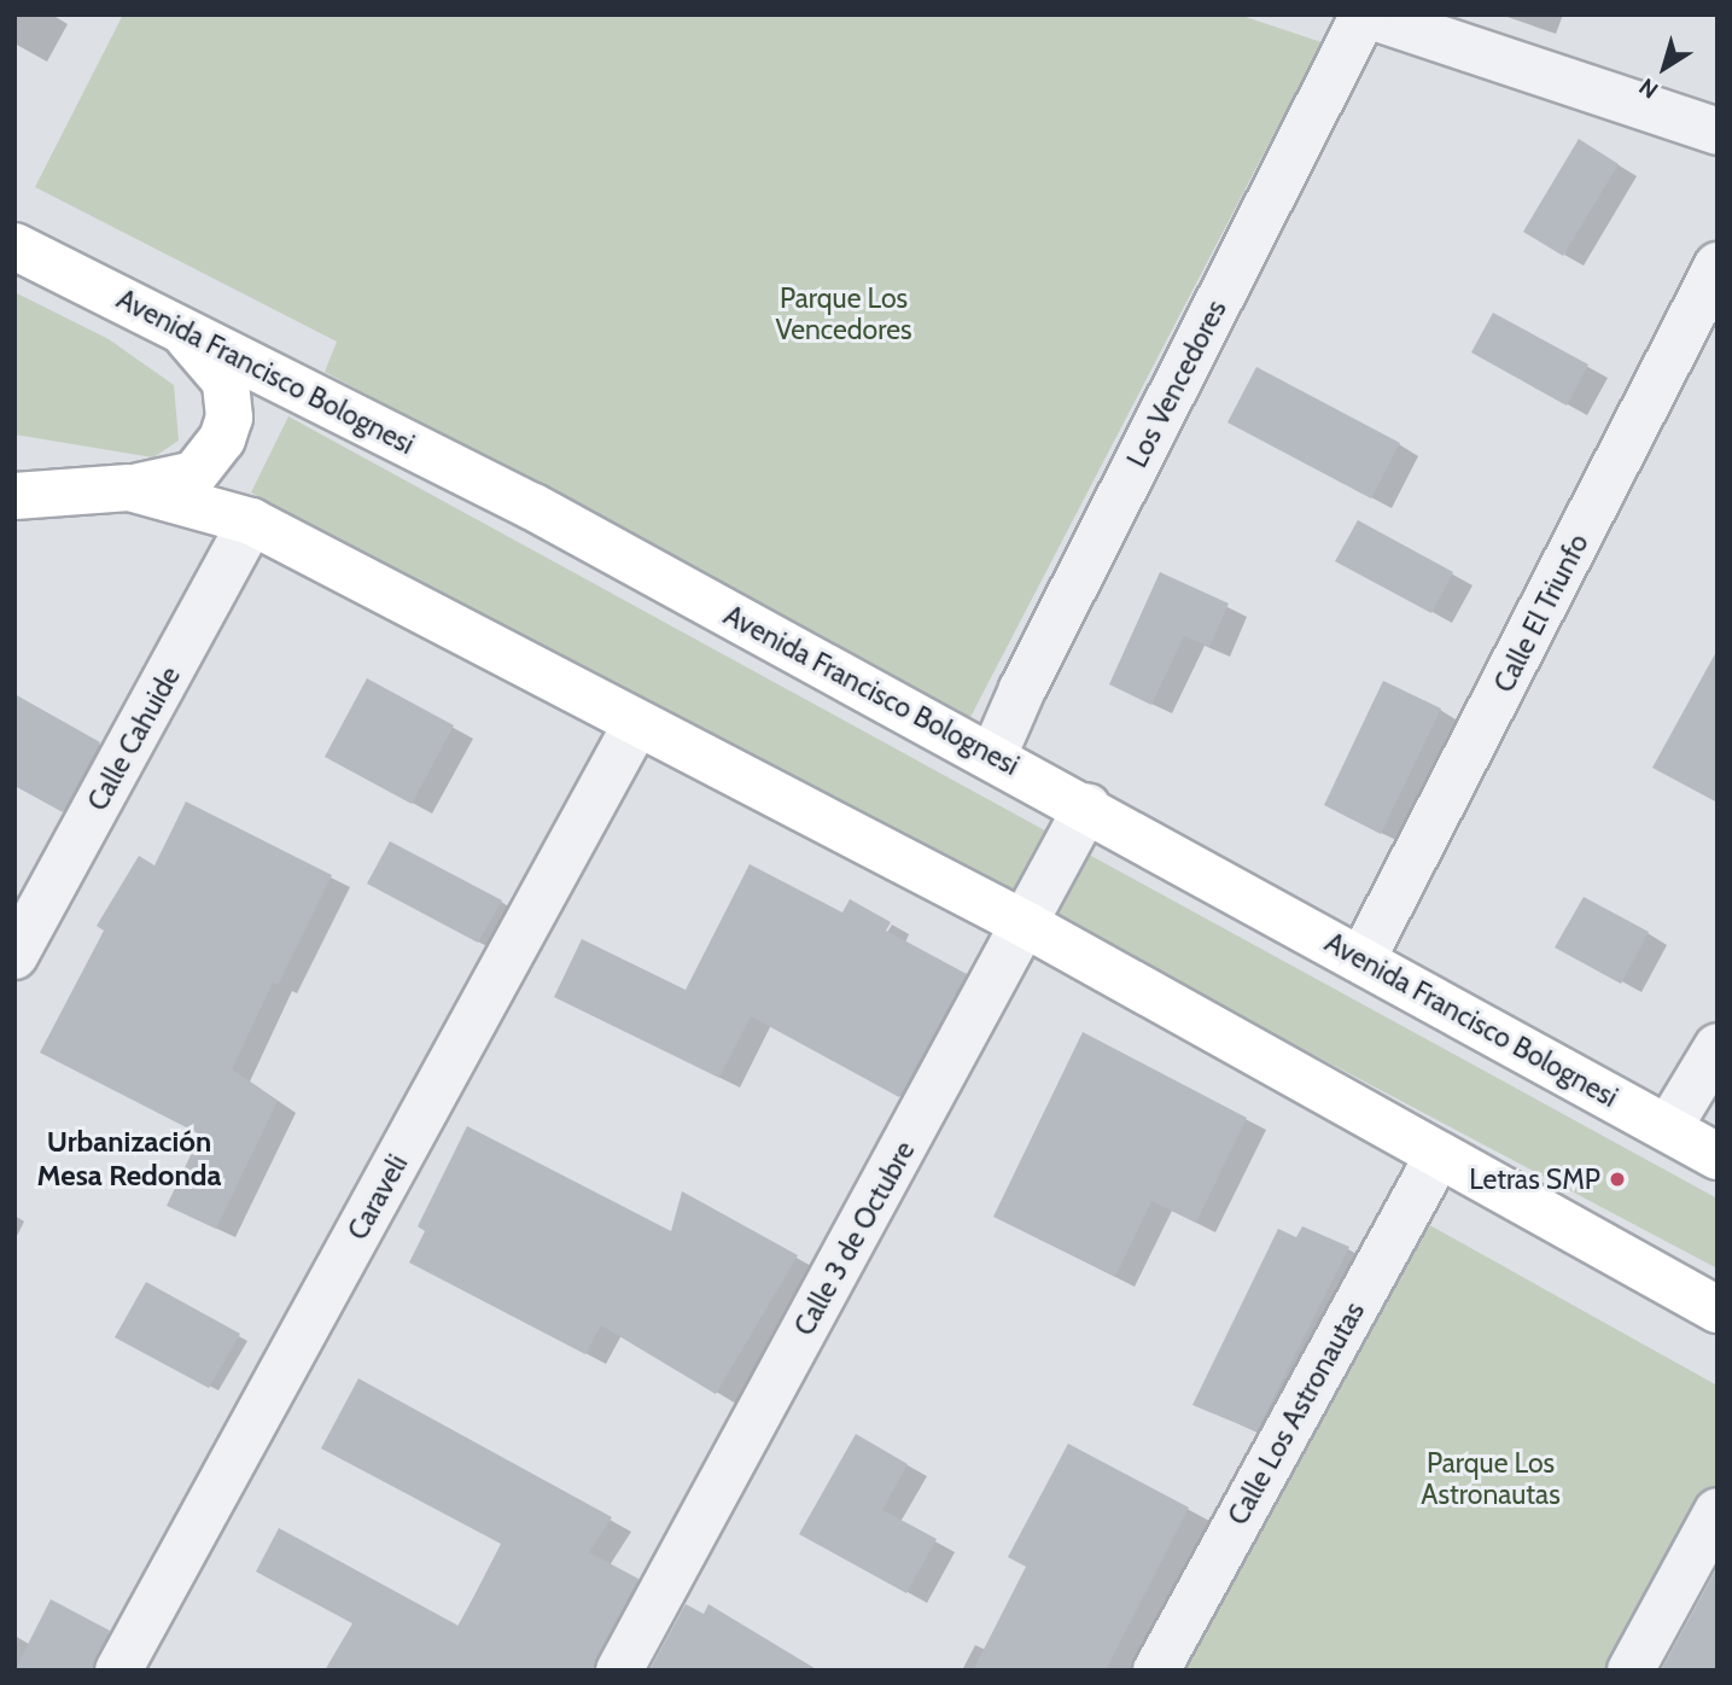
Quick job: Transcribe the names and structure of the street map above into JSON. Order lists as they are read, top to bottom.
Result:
{
  "streets": {
    "main road": ["Avenida Francisco Bolognesi"],
    "street": [
      "Los Vencedores",
      "Calle El Triunfo",
      "Calle Cahuide",
      "Caraveli",
      "Calle 3 de Octubre",
      "Calle Los Astronautas"
    ]
  },
  "crossings": [
    ["Avenida Francisco Bolognesi", "Los Vencedores"],
    ["Avenida Francisco Bolognesi", "Calle El Triunfo"],
    ["Avenida Francisco Bolognesi", "Calle 3 de Octubre"]
  ],
  "districts": ["Urbanización Mesa Redonda"],
  "parks": ["Parque Los Vencedores", "Parque Los Astronautas"],
  "places": ["Letras SMP"],
  "north": "bottom left"
}
